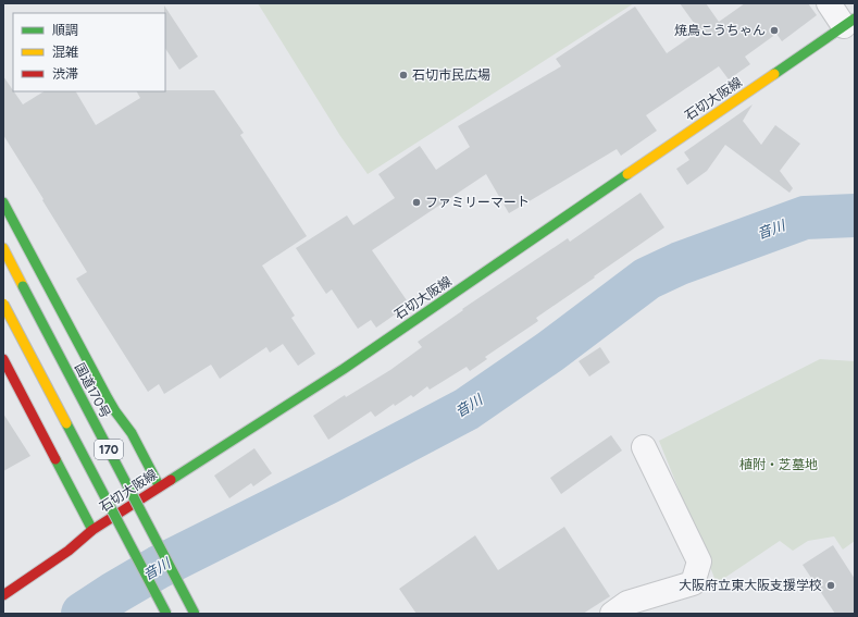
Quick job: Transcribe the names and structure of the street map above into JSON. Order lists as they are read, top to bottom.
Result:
{
  "streets": {
    "main road": ["石切大阪線", "国道170号", "170"]
  },
  "water": ["音川"],
  "parks": ["植附・芝墓地"],
  "places": [
    "焼鳥こうちゃん",
    "石切市民広場",
    "ファミリーマート",
    "大阪府立東大阪支援学校"
  ],
  "legend": ["順調", "混雑", "渋滞"]
}
